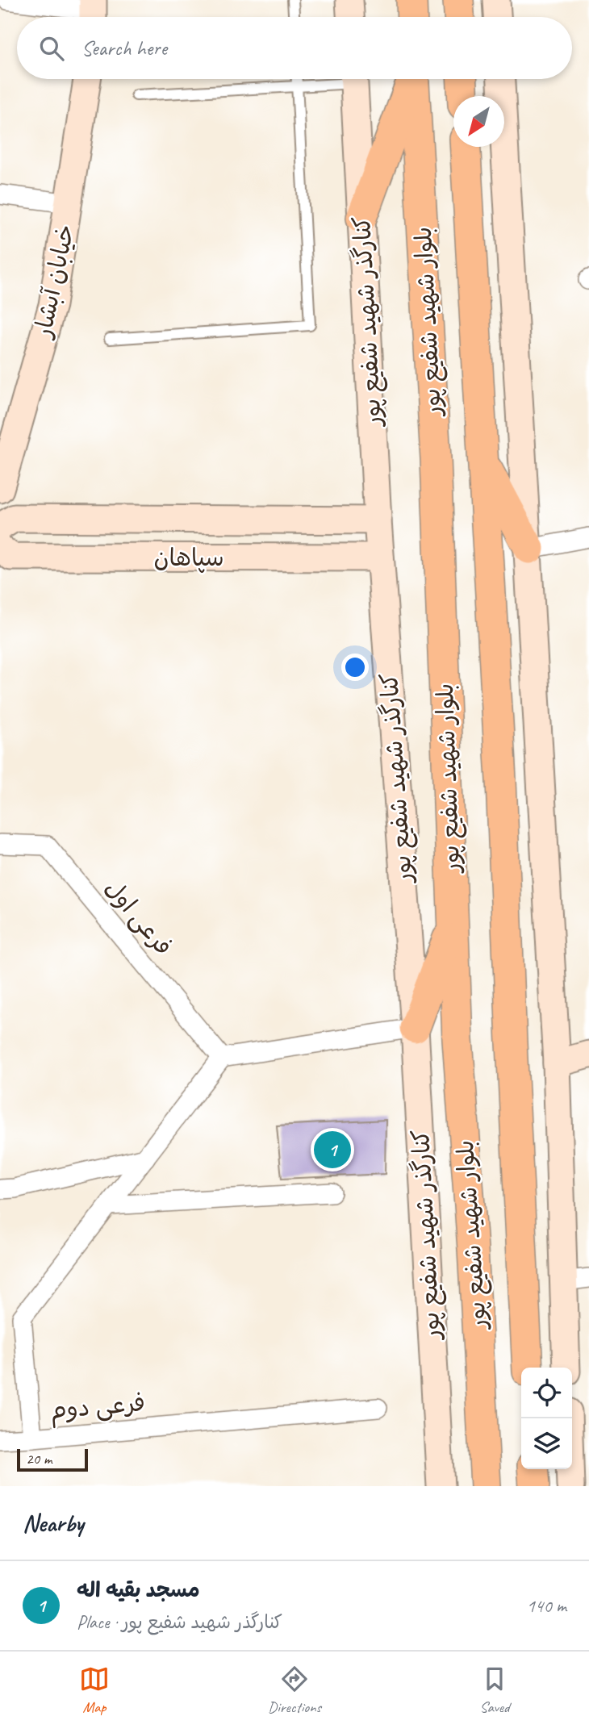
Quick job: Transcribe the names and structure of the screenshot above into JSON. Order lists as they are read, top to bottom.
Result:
{
  "streets": {
    "main road": [
      "خیابان آبشار",
      "کنارگذر شهید شفیع پور",
      "بلوار شهید شفیع پور",
      "سپاهان"
    ],
    "street": ["فرعی اول", "فرعی دوم"]
  },
  "crossings": [
    ["کنارگذر شهید شفیع پور", "سپاهان"],
    ["فرعی اول", "فرعی دوم"]
  ],
  "scale_bar": "20 m",
  "north": "bottom left",
  "page": {
    "search": "Search here",
    "pins": "1",
    "scale": "20 m",
    "heading": "Nearby",
    "list": [
      {
        "mark": "1",
        "name": "مسجد بقیه اله",
        "note": "Place · کنارگذر شهید شفیع پور",
        "value": "140 m"
      }
    ],
    "nav": ["Map", "Directions", "Saved"]
  }
}
